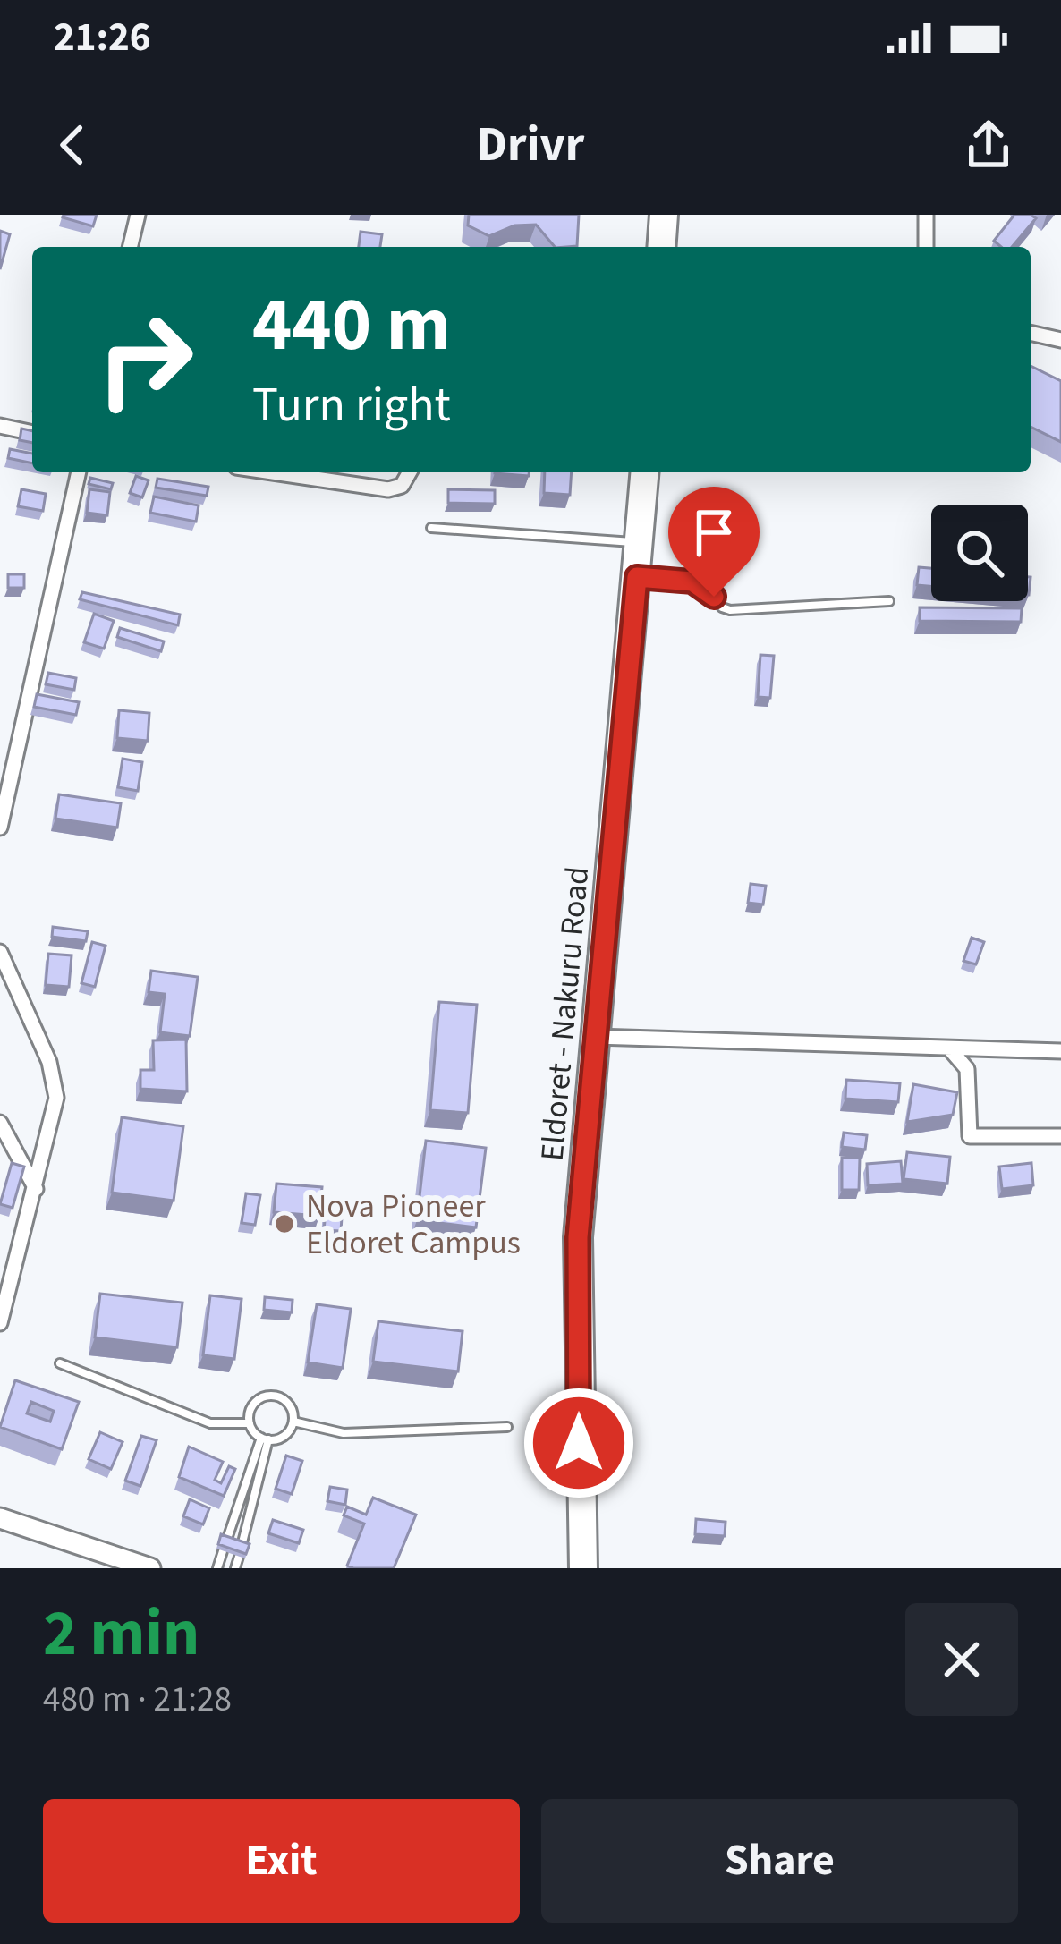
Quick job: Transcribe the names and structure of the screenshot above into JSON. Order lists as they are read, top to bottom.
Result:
{
  "streets": {
    "highway": ["Eldoret - Nakuru Road"]
  },
  "places": ["Nova Pioneer Eldoret Campus"],
  "page": {
    "status": "21:26",
    "header": "Drivr",
    "turn": ["440 m", "Turn right"],
    "heading": ["2 min", "480 m · 21:28"],
    "buttons": ["Exit", "Share"]
  }
}
